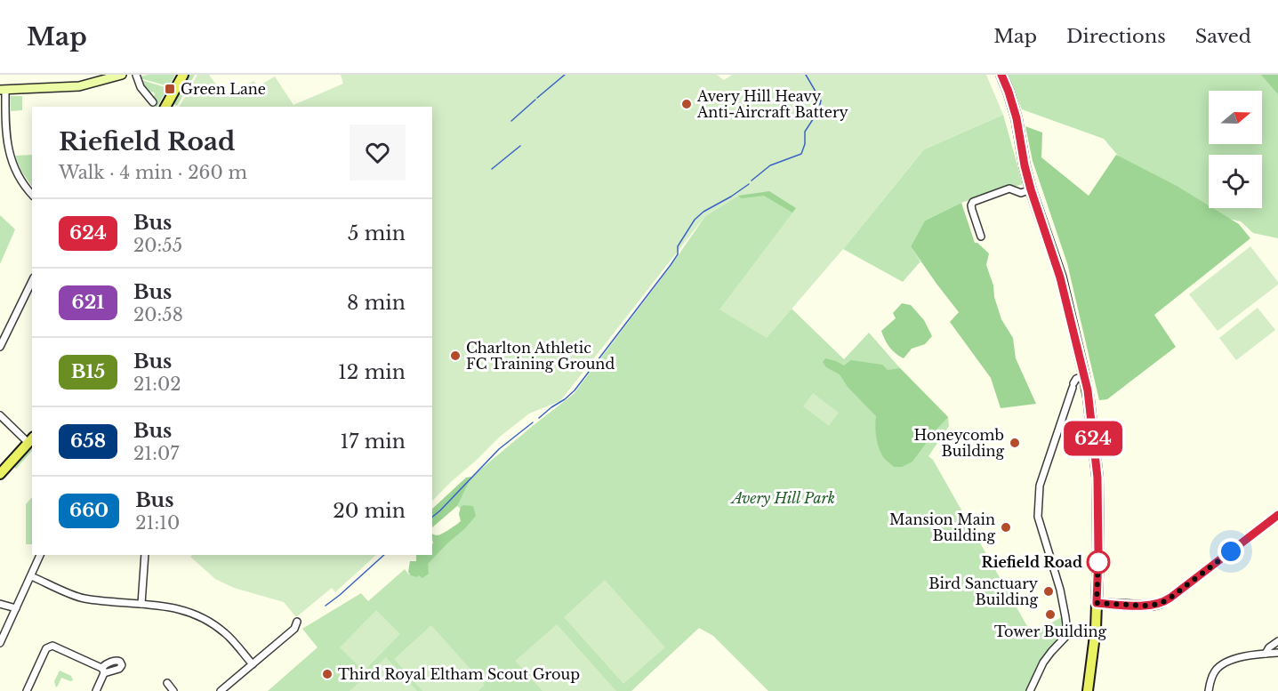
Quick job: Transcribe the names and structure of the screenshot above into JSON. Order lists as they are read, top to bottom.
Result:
{
  "parks": ["Avery Hill Park"],
  "places": {
    "transit": ["Green Lane"],
    "other": [
      "Avery Hill Heavy Anti-Aircraft Battery",
      "Charlton Athletic FC Training Ground",
      "Honeycomb Building",
      "Mansion Main Building",
      "Riefield Road",
      "Bird Sanctuary Building",
      "Tower Building",
      "Third Royal Eltham Scout Group"
    ]
  },
  "lines": ["bus line 624"],
  "north": "right",
  "page": {
    "header": "Map",
    "nav": ["Map", "Directions", "Saved"],
    "on_map": "624",
    "heading": ["Riefield Road", "Walk · 4 min · 260 m"],
    "list": [
      {
        "mark": "624",
        "name": "Bus",
        "note": "20:55",
        "value": "5 min"
      },
      {
        "mark": "621",
        "name": "Bus",
        "note": "20:58",
        "value": "8 min"
      },
      {
        "mark": "B15",
        "name": "Bus",
        "note": "21:02",
        "value": "12 min"
      },
      {
        "mark": "658",
        "name": "Bus",
        "note": "21:07",
        "value": "17 min"
      },
      {
        "mark": "660",
        "name": "Bus",
        "note": "21:10",
        "value": "20 min"
      }
    ]
  }
}
